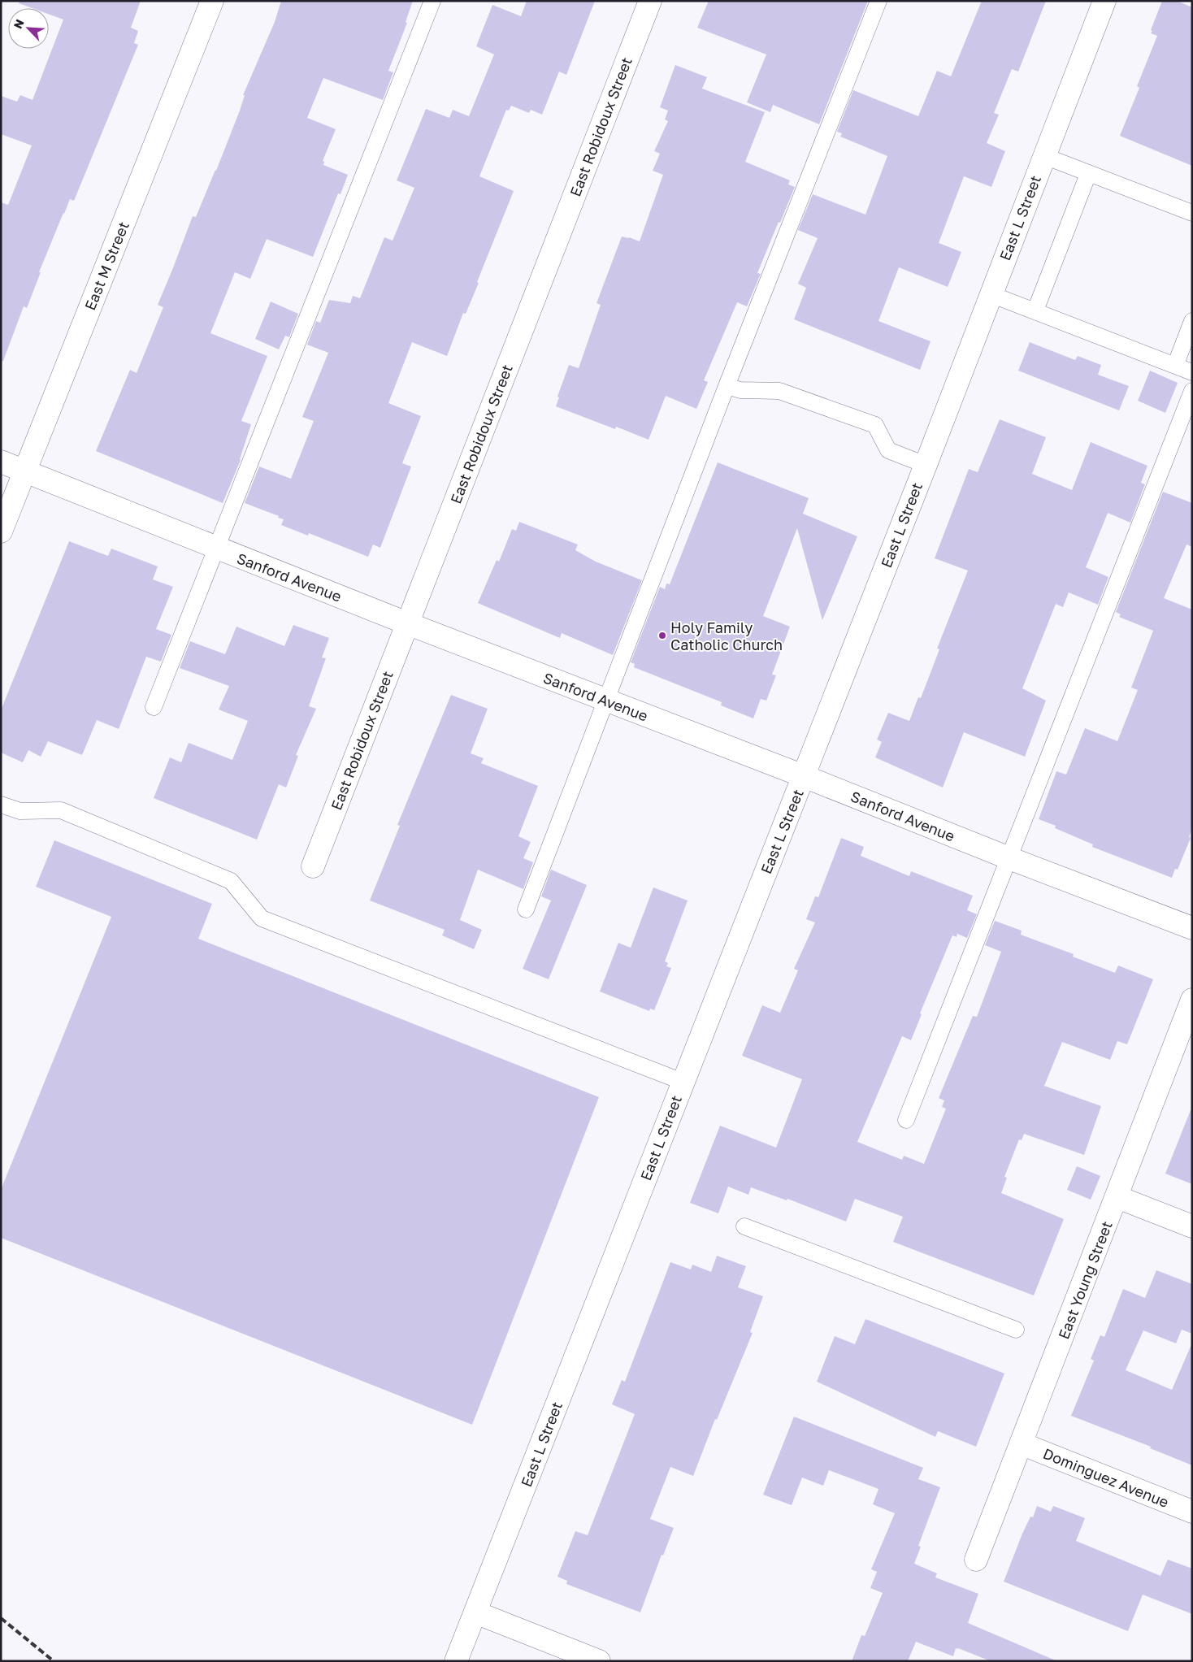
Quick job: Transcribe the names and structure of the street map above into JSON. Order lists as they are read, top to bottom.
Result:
{
  "streets": {
    "street": [
      "East Robidoux Street",
      "East L Street",
      "East M Street",
      "Sanford Avenue",
      "East Young Street",
      "Dominguez Avenue"
    ]
  },
  "crossings": [
    ["East Robidoux Street", "Sanford Avenue"],
    ["East L Street", "Sanford Avenue"],
    ["East M Street", "Sanford Avenue"],
    ["East Young Street", "Dominguez Avenue"]
  ],
  "places": ["Holy Family Catholic Church"],
  "north": "top left"
}
